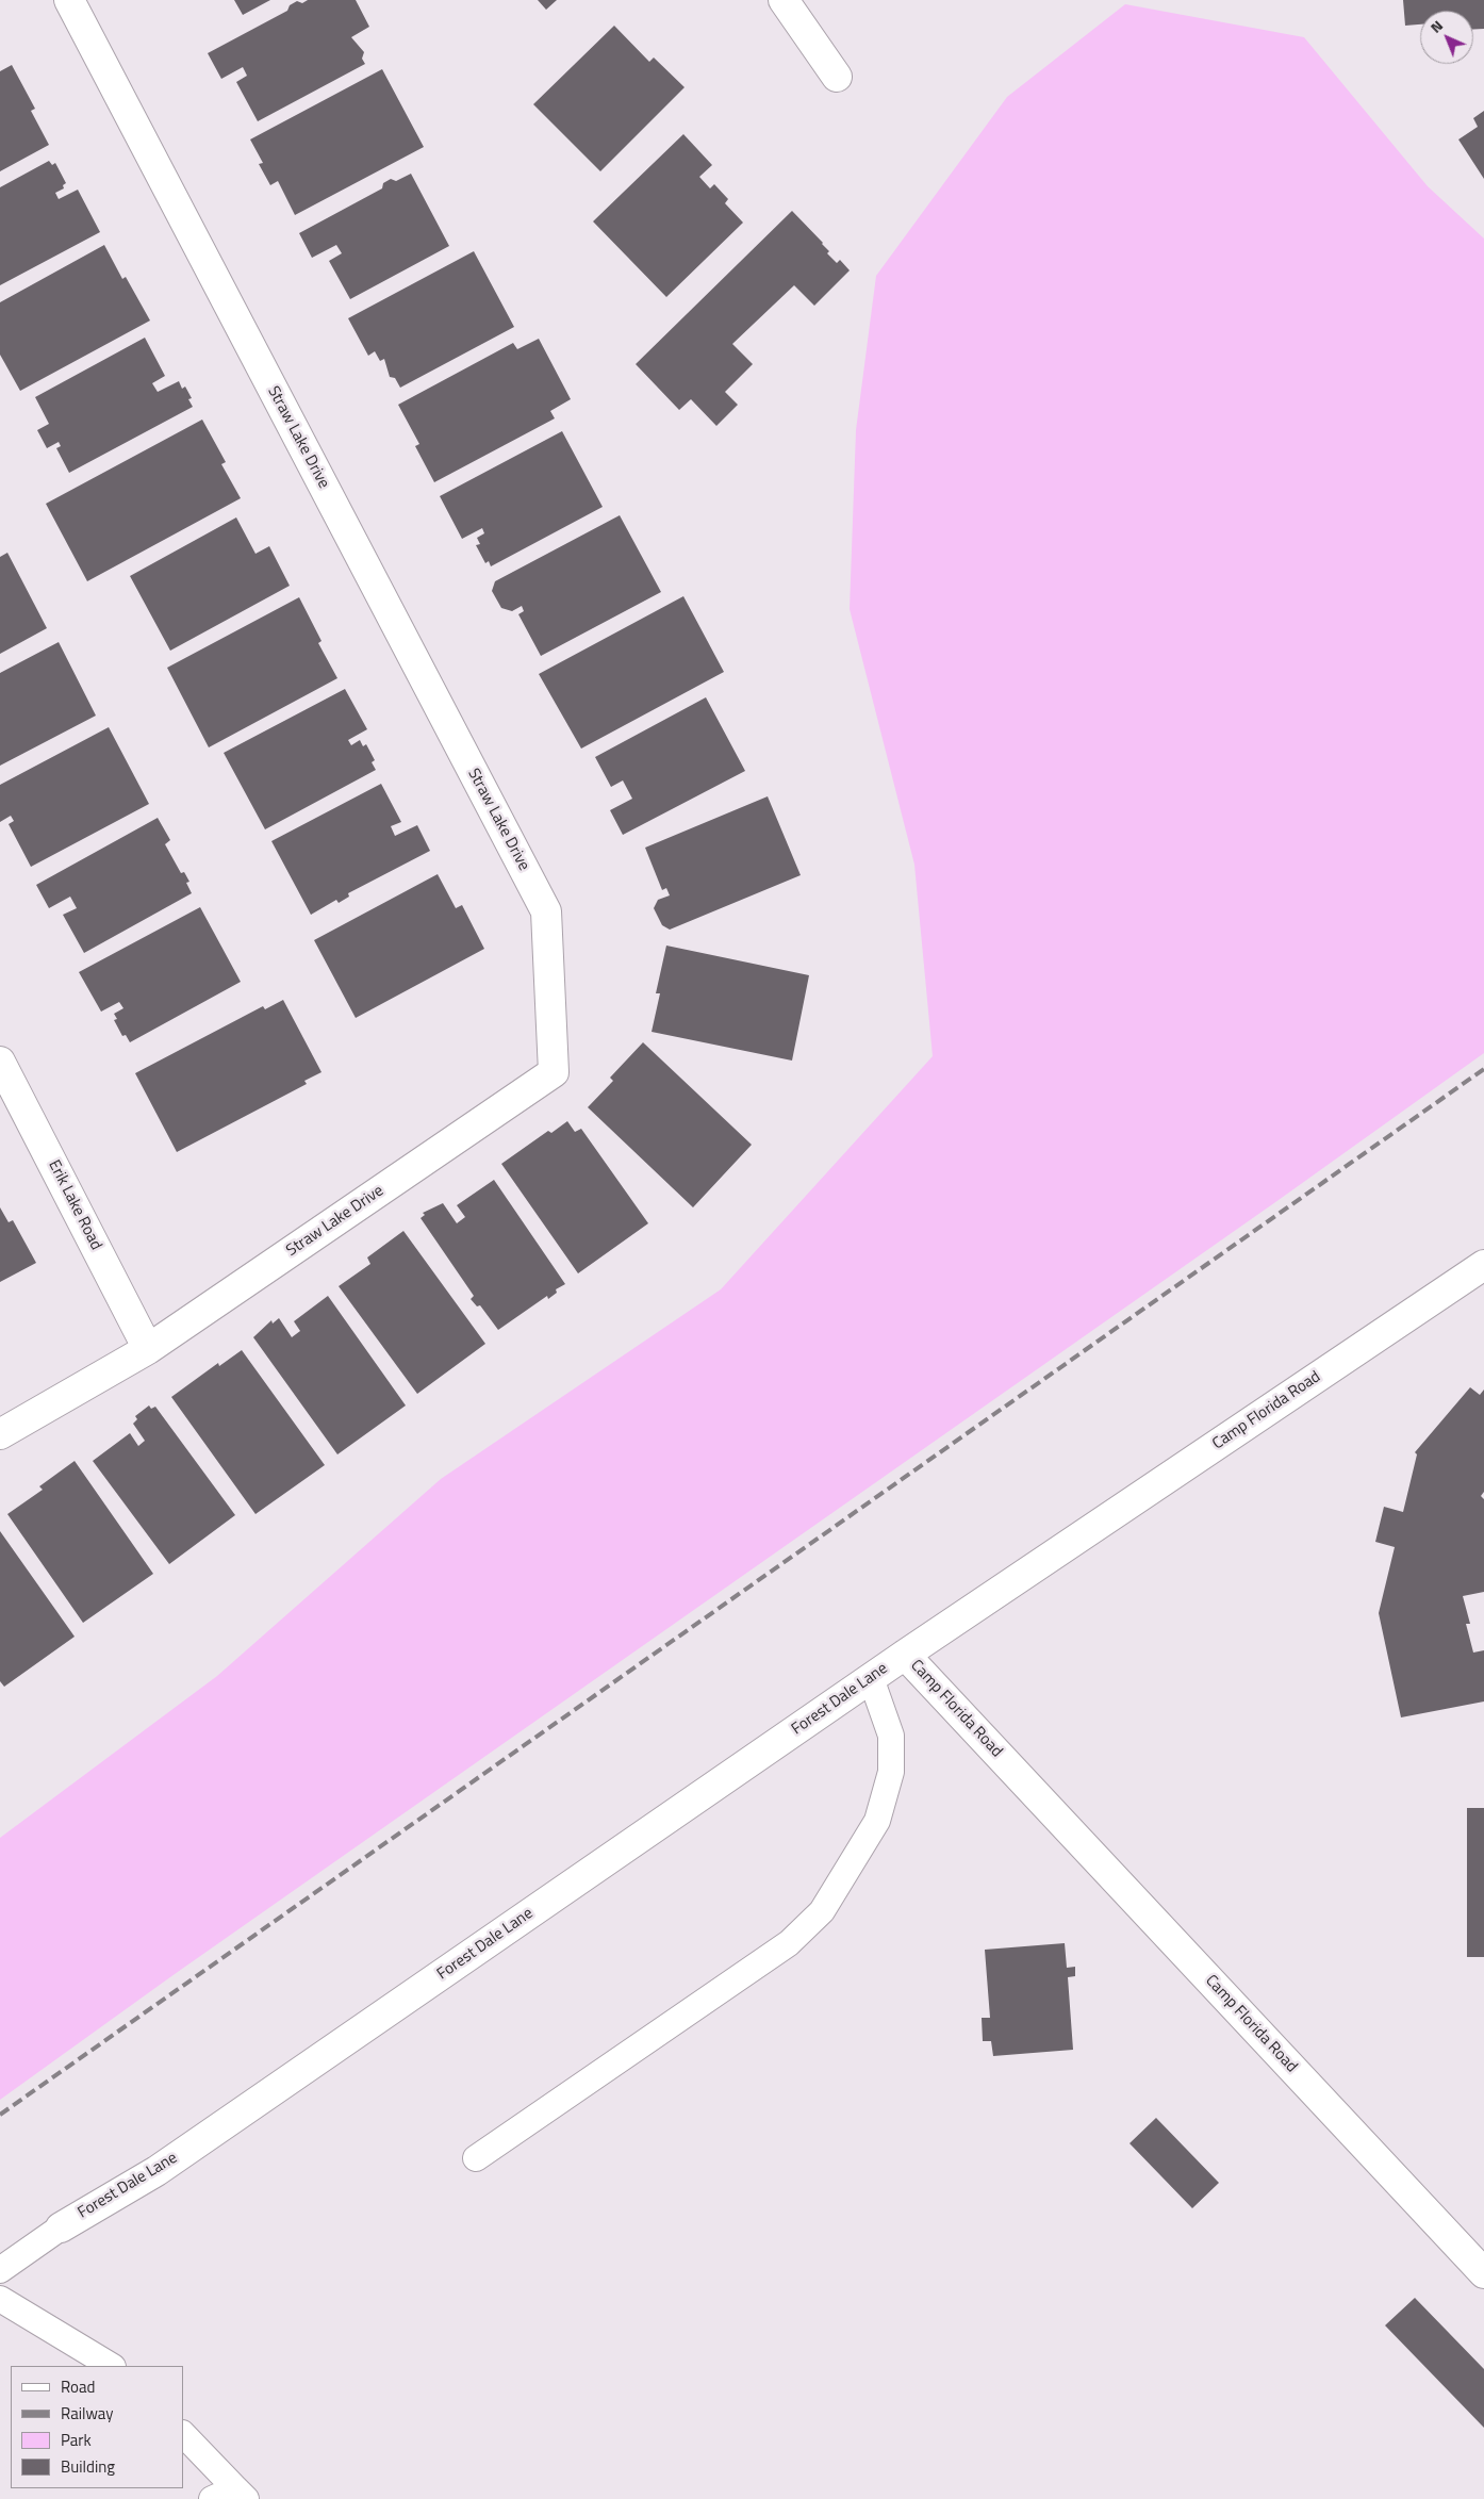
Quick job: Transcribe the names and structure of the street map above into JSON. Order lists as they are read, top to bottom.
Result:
{
  "streets": {
    "street": [
      "Straw Lake Drive",
      "Erik Lake Road",
      "Camp Florida Road",
      "Forest Dale Lane"
    ]
  },
  "crossings": [
    ["Straw Lake Drive", "Erik Lake Road"],
    ["Camp Florida Road", "Forest Dale Lane"]
  ],
  "legend": [
    "Road",
    "Railway",
    "Park",
    "Building"
  ],
  "north": "top left"
}
